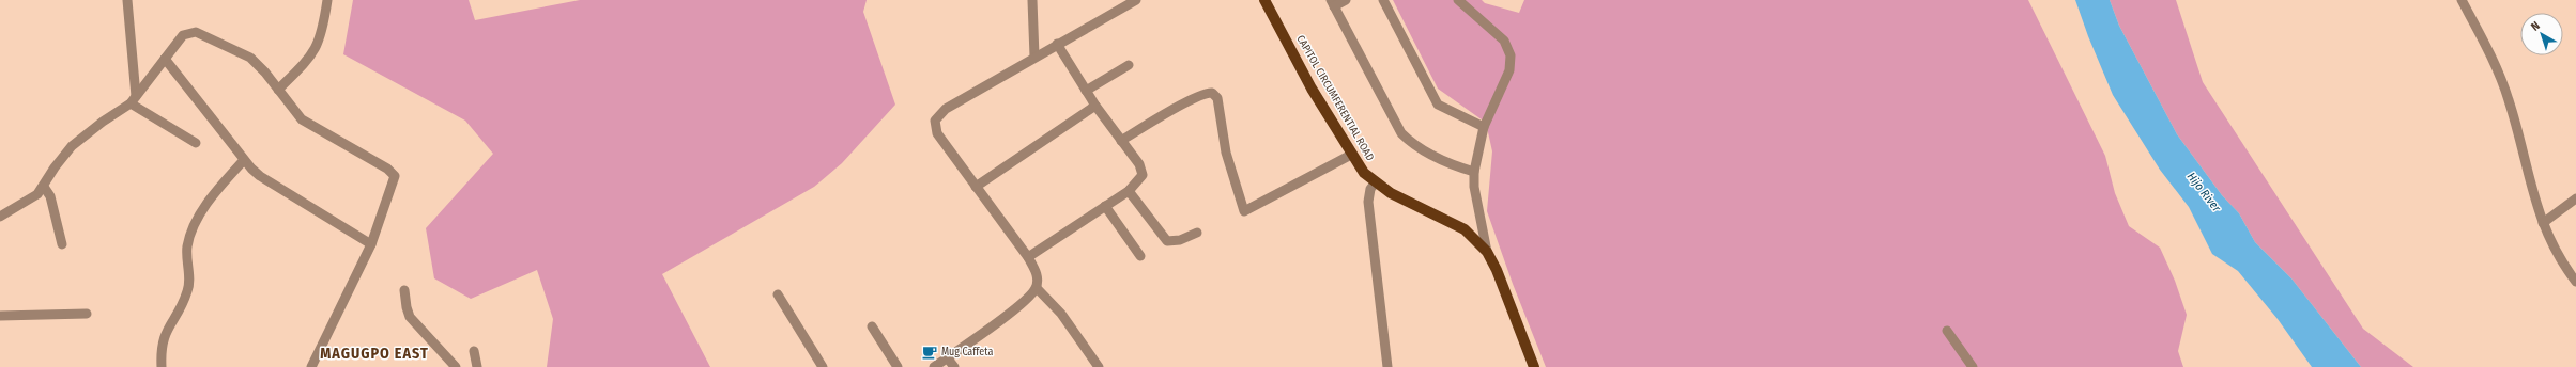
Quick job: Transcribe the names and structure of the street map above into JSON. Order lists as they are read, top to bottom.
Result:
{
  "streets": {
    "main road": ["CAPITOL CIRCUMFERENTIAL ROAD"]
  },
  "districts": ["MAGUGPO EAST"],
  "water": ["Hijo River"],
  "places": {
    "cafe": ["Mug Caffeta"]
  },
  "north": "top left"
}
